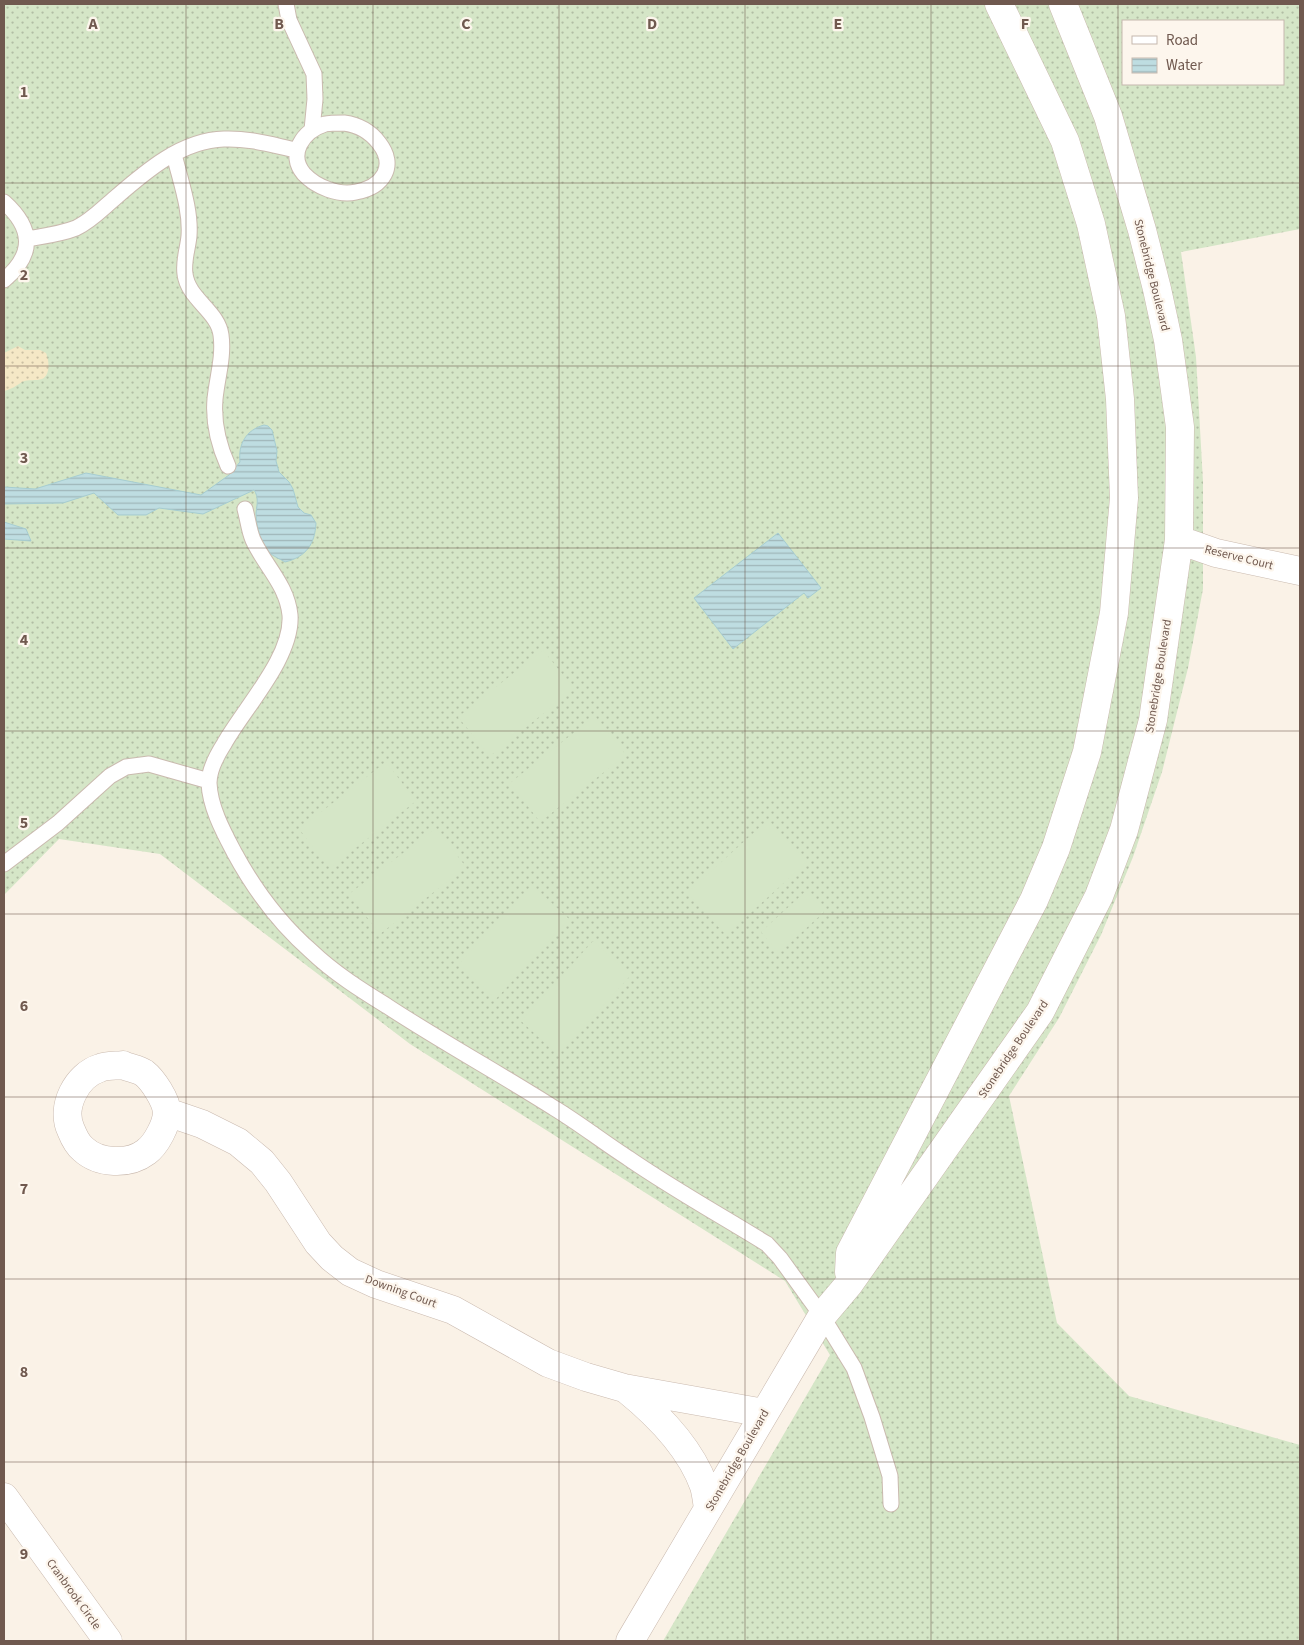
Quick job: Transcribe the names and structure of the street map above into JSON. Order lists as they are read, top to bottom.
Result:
{
  "streets": {
    "street": [
      "Stonebridge Boulevard",
      "Reserve Court",
      "Downing Court",
      "Cranbrook Circle"
    ]
  },
  "crossings": [
    ["Stonebridge Boulevard", "Reserve Court"],
    ["Stonebridge Boulevard", "Downing Court"]
  ],
  "legend": ["Road", "Water"],
  "grid": {
    "columns": [
      "A",
      "B",
      "C",
      "D",
      "E",
      "F"
    ],
    "rows": [
      "1",
      "2",
      "3",
      "4",
      "5",
      "6",
      "7",
      "8",
      "9"
    ]
  }
}
